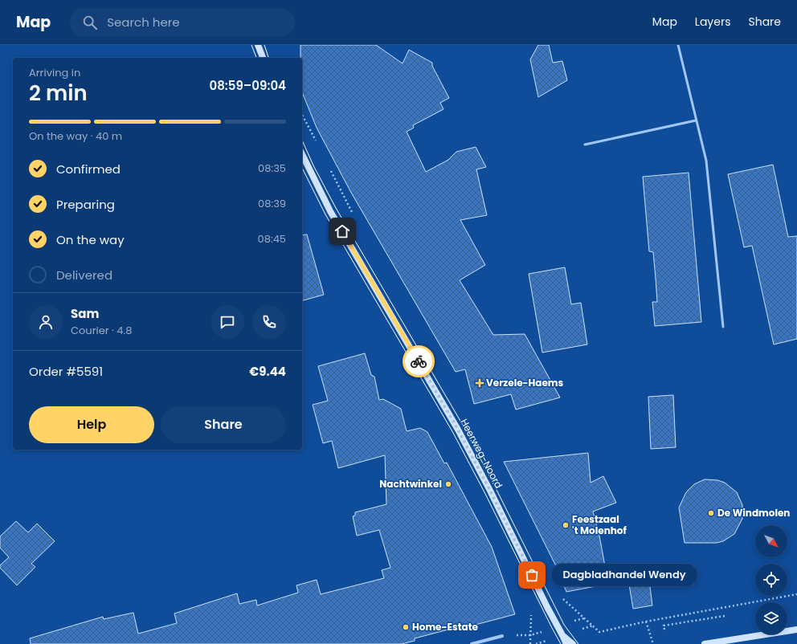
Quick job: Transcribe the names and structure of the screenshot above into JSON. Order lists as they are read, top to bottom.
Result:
{
  "streets": {
    "street": ["Heerweg-Noord"]
  },
  "places": {
    "health": ["Verzele-Haems"],
    "other": [
      "Nachtwinkel",
      "De Windmolen",
      "Feestzaal 't Molenhof",
      "Dagbladhandel Wendy",
      "Home-Estate"
    ]
  },
  "north": "bottom right",
  "page": {
    "header": "Map",
    "search": "Search here",
    "nav": ["Map", "Layers", "Share"],
    "heading": ["2 min", "Arriving in", "08:59–09:04"],
    "panel": [
      "Sam",
      "Courier · 4.8",
      "Order #5591",
      "€9.44"
    ],
    "bar": "On the way · 40 m",
    "list": [
      ["Confirmed", "08:35"],
      ["Preparing", "08:39"],
      ["On the way", "08:45"],
      "Delivered"
    ],
    "buttons": ["Help", "Share"],
    "bubble": "Dagbladhandel Wendy"
  }
}
